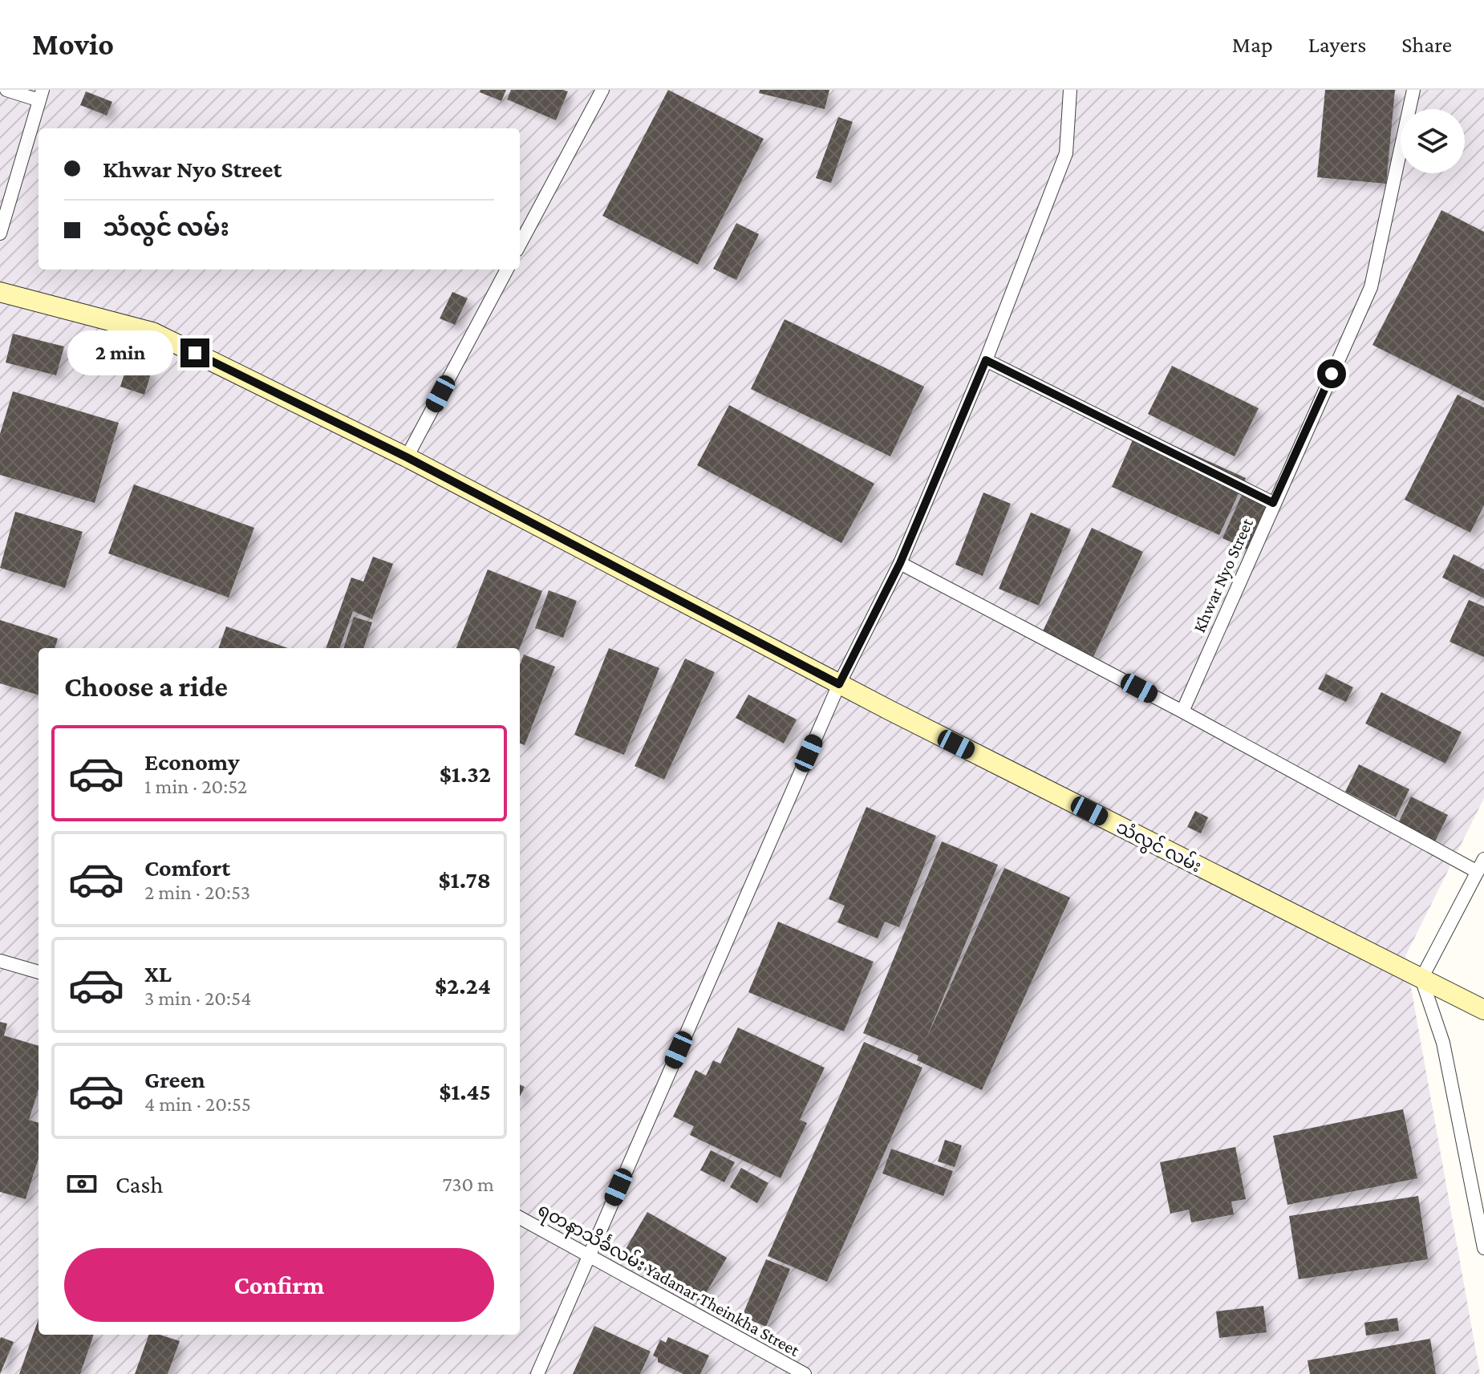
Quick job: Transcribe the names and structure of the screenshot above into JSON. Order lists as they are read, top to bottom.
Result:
{
  "streets": {
    "street": ["Khwar Nyo Street", "သံလွင် လမ်း", "ရတနာသိင်္ခလမ်း Yadanar Theinkha Street"]
  },
  "page": {
    "header": "Movio",
    "nav": ["Map", "Layers", "Share"],
    "banner": ["Khwar Nyo Street", "သံလွင် လမ်း"],
    "bubble": "2 min",
    "heading": "Choose a ride",
    "list": [
      {
        "name": "Economy",
        "note": "1 min · 20:52",
        "value": "$1.32"
      },
      {
        "name": "Comfort",
        "note": "2 min · 20:53",
        "value": "$1.78"
      },
      {
        "name": "XL",
        "note": "3 min · 20:54",
        "value": "$2.24"
      },
      {
        "name": "Green",
        "note": "4 min · 20:55",
        "value": "$1.45"
      }
    ],
    "pay": ["Cash", "730 m"],
    "buttons": "Confirm"
  }
}
